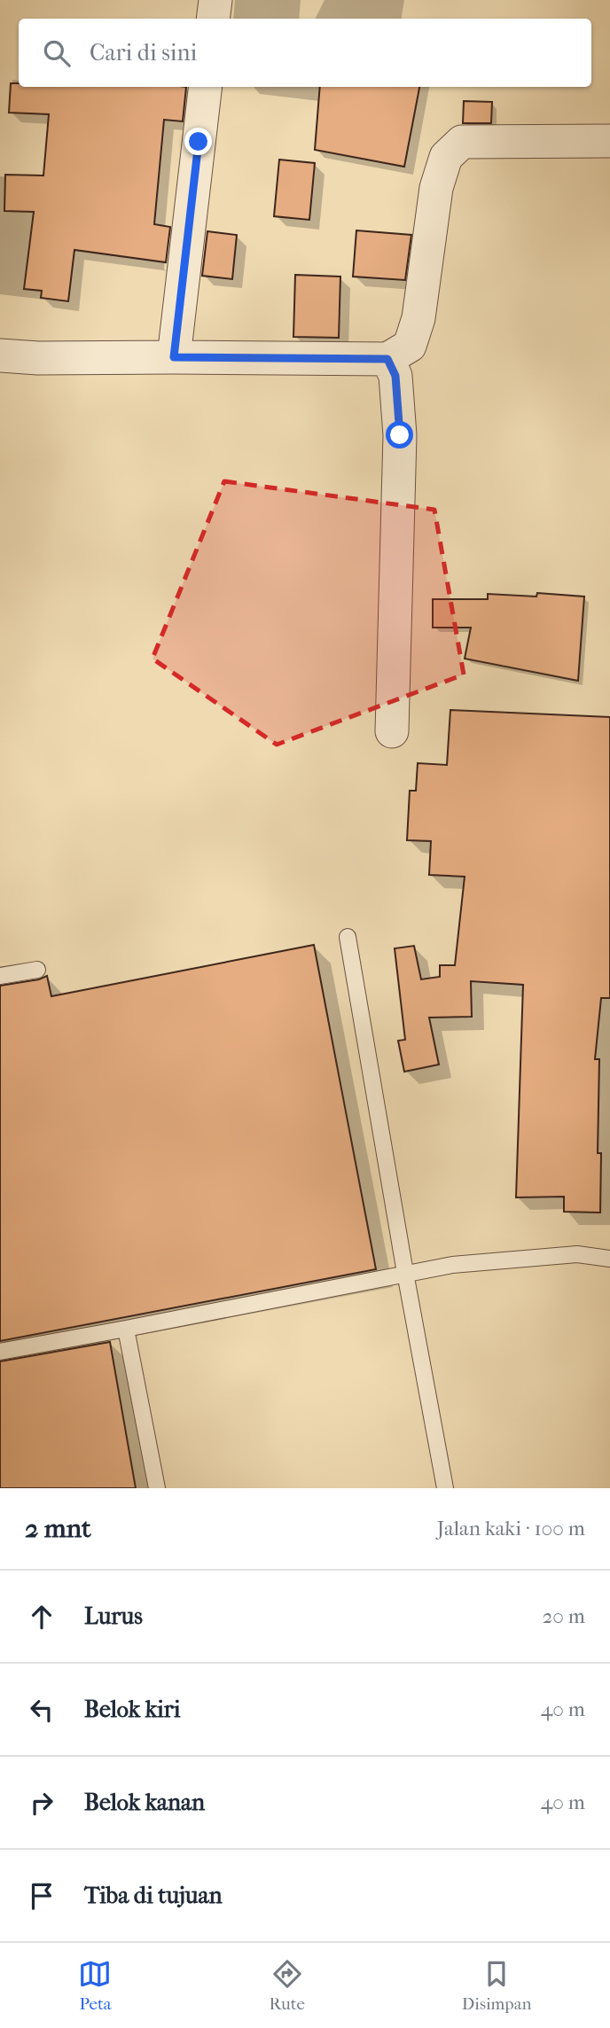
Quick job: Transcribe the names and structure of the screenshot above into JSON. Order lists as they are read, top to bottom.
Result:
{
  "page": {
    "search": "Cari di sini",
    "heading": ["2 mnt", "Jalan kaki · 100 m"],
    "list": [
      ["Lurus", "20 m"],
      ["Belok kiri", "40 m"],
      ["Belok kanan", "40 m"],
      "Tiba di tujuan"
    ],
    "nav": ["Peta", "Rute", "Disimpan"]
  }
}
